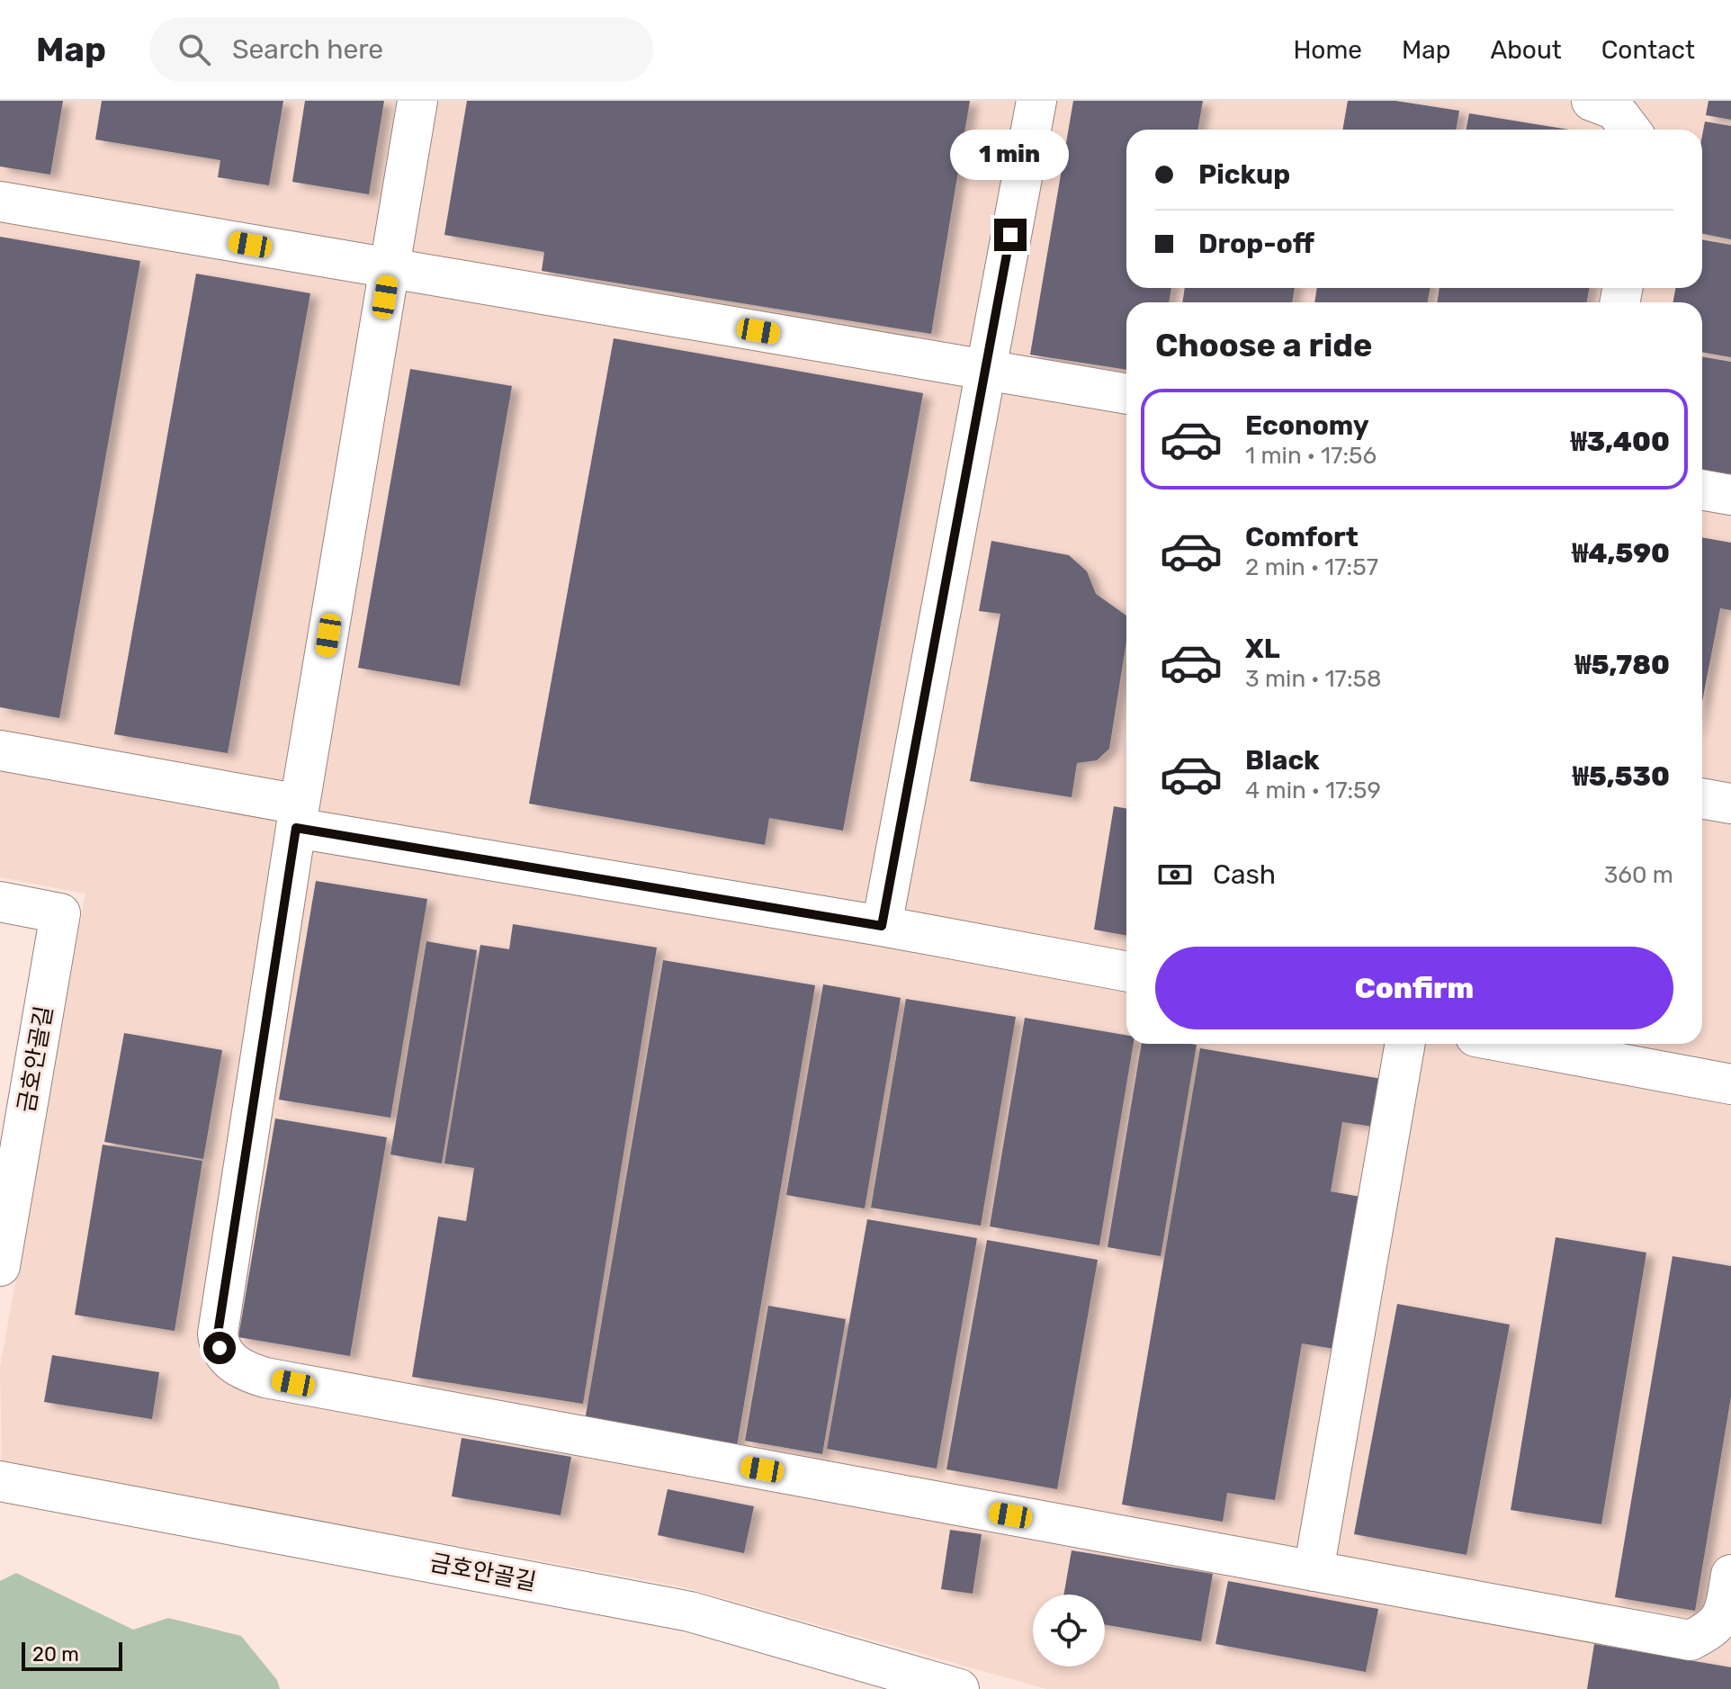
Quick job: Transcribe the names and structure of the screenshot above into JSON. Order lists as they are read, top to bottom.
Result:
{
  "streets": {
    "street": ["금호안골길"]
  },
  "scale_bar": "20 m",
  "page": {
    "header": "Map",
    "search": "Search here",
    "nav": [
      "Home",
      "Map",
      "About",
      "Contact"
    ],
    "bubble": "1 min",
    "banner": ["Pickup", "Drop-off"],
    "heading": "Choose a ride",
    "list": [
      {
        "name": "Economy",
        "note": "1 min · 17:56",
        "value": "₩3,400"
      },
      {
        "name": "Comfort",
        "note": "2 min · 17:57",
        "value": "₩4,590"
      },
      {
        "name": "XL",
        "note": "3 min · 17:58",
        "value": "₩5,780"
      },
      {
        "name": "Black",
        "note": "4 min · 17:59",
        "value": "₩5,530"
      }
    ],
    "pay": ["Cash", "360 m"],
    "buttons": "Confirm",
    "scale": "20 m"
  }
}
